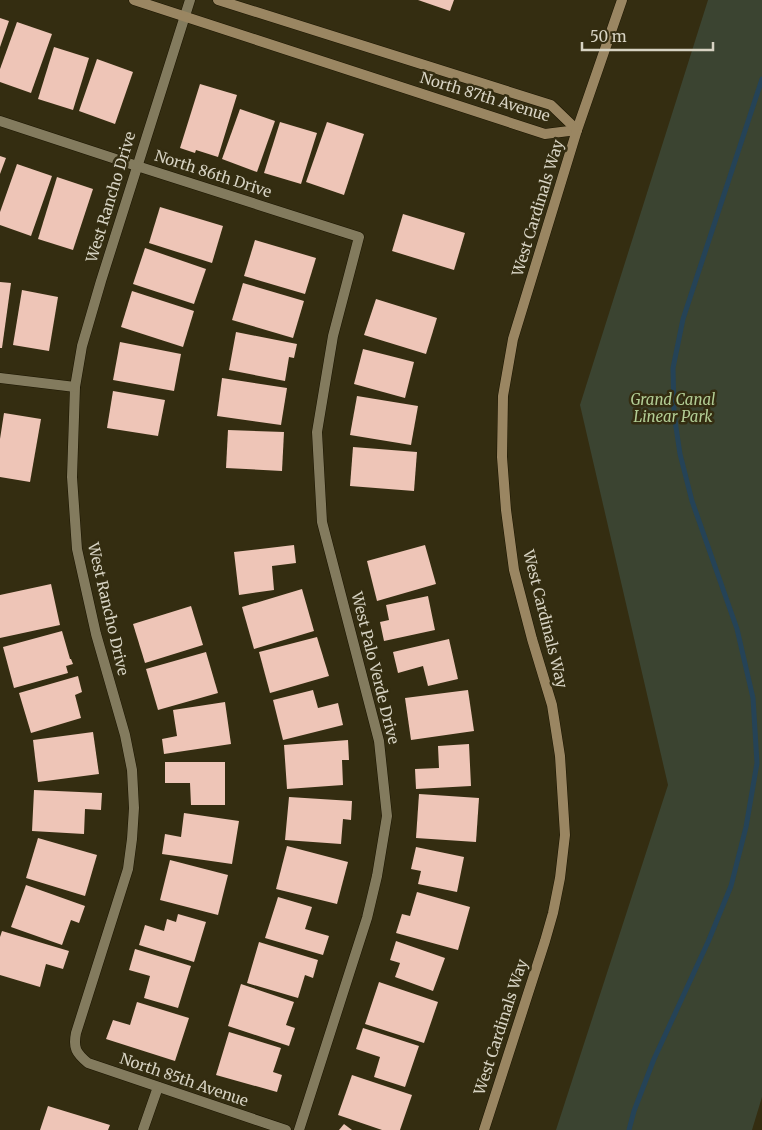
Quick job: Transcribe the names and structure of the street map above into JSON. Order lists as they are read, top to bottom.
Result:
{
  "streets": {
    "main road": ["North 87th Avenue", "West Cardinals Way"],
    "street": [
      "North 86th Drive",
      "West Rancho Drive",
      "West Palo Verde Drive",
      "North 85th Avenue"
    ]
  },
  "crossings": [
    ["North 87th Avenue", "West Rancho Drive"],
    ["North 87th Avenue", "West Cardinals Way"],
    ["North 86th Drive", "West Rancho Drive"],
    ["North 86th Drive", "West Palo Verde Drive"],
    ["West Rancho Drive", "North 85th Avenue"]
  ],
  "parks": ["Grand Canal Linear Park"],
  "scale_bar": "50 m"
}
